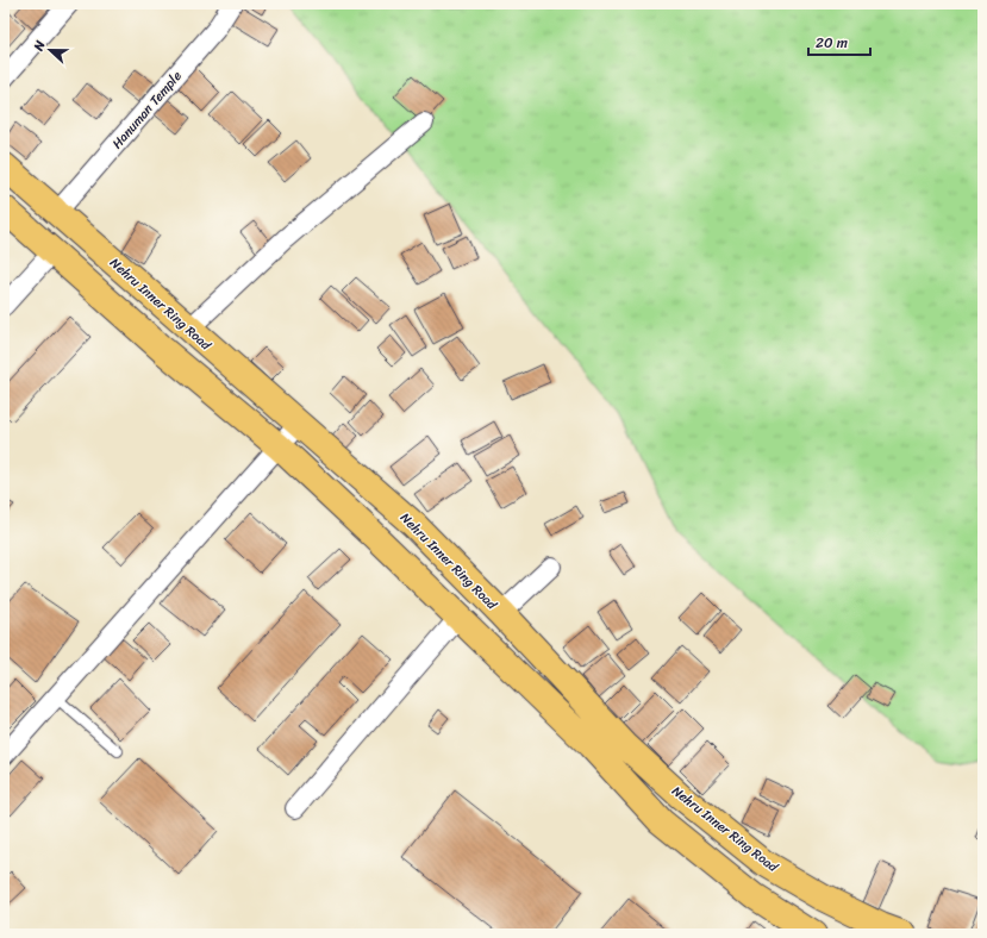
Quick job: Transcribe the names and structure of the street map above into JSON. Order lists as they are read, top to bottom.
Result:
{
  "streets": {
    "main road": ["Nehru Inner Ring Road"],
    "street": ["Hanuman Temple"]
  },
  "crossings": [
    ["Hanuman Temple", "Nehru Inner Ring Road"]
  ],
  "scale_bar": "20 m",
  "north": "left"
}
